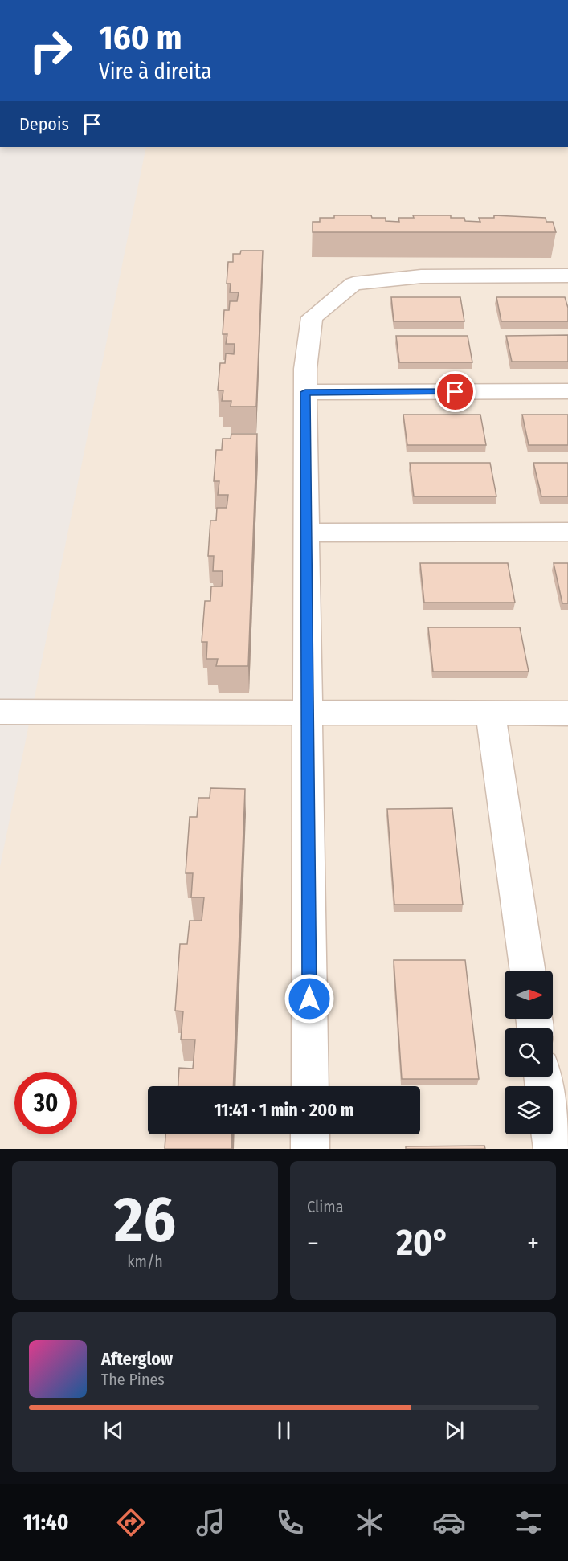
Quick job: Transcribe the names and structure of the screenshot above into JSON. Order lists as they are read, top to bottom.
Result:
{
  "north": "right",
  "page": {
    "turn": ["160 m", "Vire à direita"],
    "then": "Depois",
    "limit": "30",
    "trip": "11:41 · 1 min · 200 m",
    "tile": [
      ["26", "km/h"],
      "Clima"
    ],
    "heat": ["−", "20°", "+"],
    "song": ["Afterglow", "The Pines"],
    "tabs": "11:40"
  }
}
